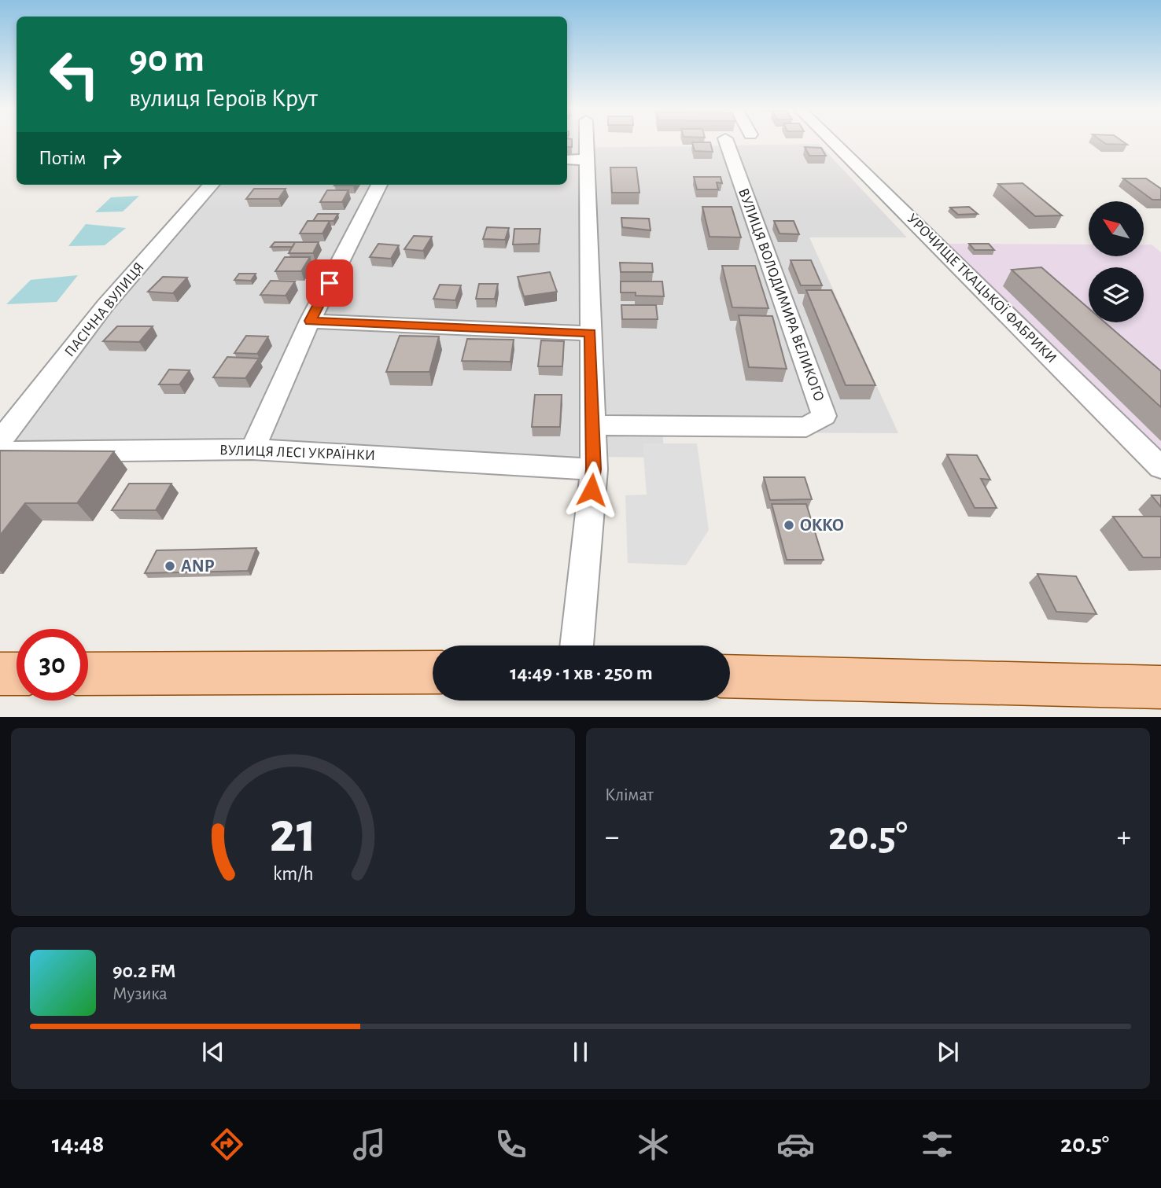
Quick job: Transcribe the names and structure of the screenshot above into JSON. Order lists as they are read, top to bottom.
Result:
{
  "streets": {
    "street": [
      "УРОЧИЩЕ ТКАЦЬКОЇ ФАБРИКИ",
      "ВУЛИЦЯ ВОЛОДИМИРА ВЕЛИКОГО",
      "ПАСІЧНА ВУЛИЦЯ",
      "ВУЛИЦЯ ЛЕСІ УКРАЇНКИ"
    ]
  },
  "places": ["OKKO", "ANP"],
  "north": "top left",
  "page": {
    "turn": ["90 m", "вулиця Героїв Крут"],
    "then": "Потім",
    "limit": "30",
    "trip": "14:49 · 1 хв · 250 m",
    "tile": "Клімат",
    "heat": ["−", "20.5°", "+"],
    "song": ["90.2 FM", "Музика"],
    "tabs": ["14:48", "20.5°"],
    "gauge": ["21", "km/h"]
  }
}
